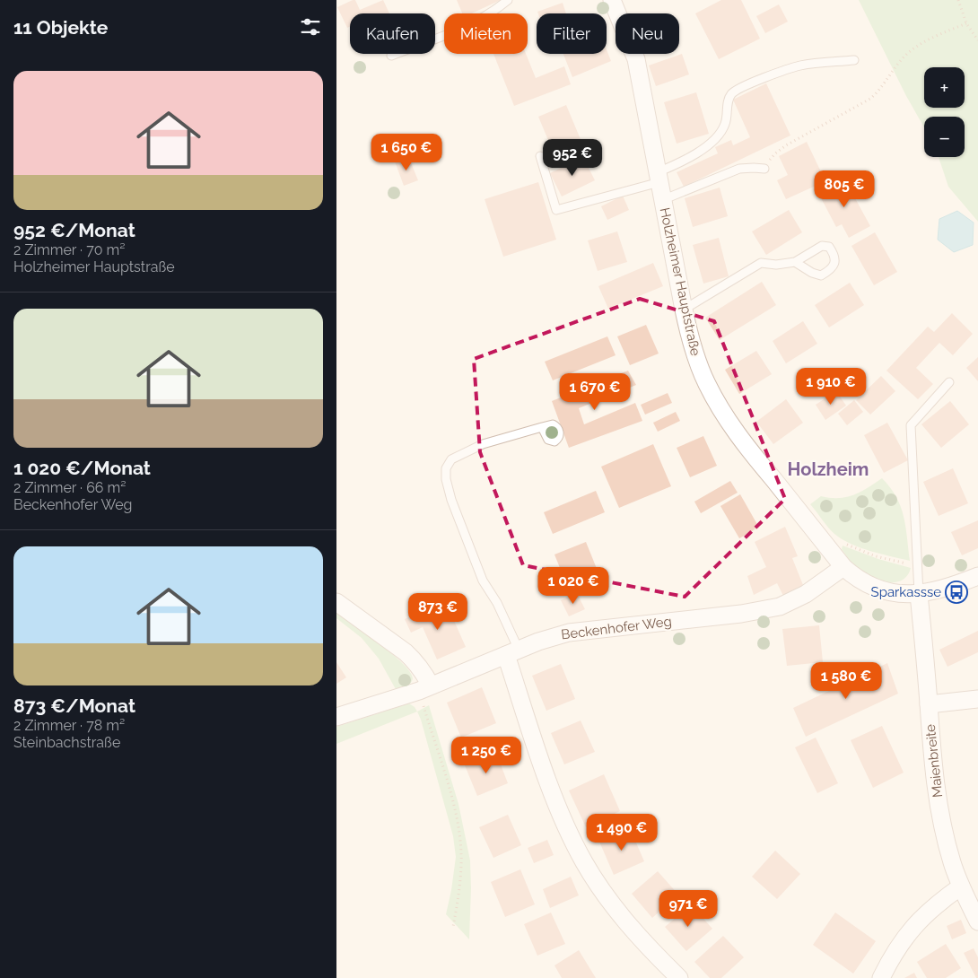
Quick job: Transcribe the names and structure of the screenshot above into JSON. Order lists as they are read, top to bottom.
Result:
{
  "streets": {
    "street": ["Holzheimer Hauptstraße", "Beckenhofer Weg", "Maienbreite"]
  },
  "crossings": [
    ["Holzheimer Hauptstraße", "Beckenhofer Weg"],
    ["Holzheimer Hauptstraße", "Maienbreite"]
  ],
  "districts": ["Holzheim"],
  "places": {
    "bus stop": ["Sparkassse"]
  },
  "page": {
    "heading": "11 Objekte",
    "chip": [
      "Kaufen",
      "Mieten",
      "Filter",
      "Neu"
    ],
    "list": [
      {
        "name": "952 €/Monat",
        "note": "2 Zimmer · 70 m² · Holzheimer Hauptstraße"
      },
      {
        "name": "1 020 €/Monat",
        "note": "2 Zimmer · 66 m² · Beckenhofer Weg"
      },
      {
        "name": "873 €/Monat",
        "note": "2 Zimmer · 78 m² · Steinbachstraße"
      }
    ],
    "map_buttons": ["+", "−"],
    "price": [
      "1 650 €",
      "952 €",
      "805 €",
      "1 910 €",
      "1 670 €",
      "1 020 €",
      "873 €",
      "1 580 €",
      "1 250 €",
      "1 490 €",
      "971 €"
    ]
  }
}
